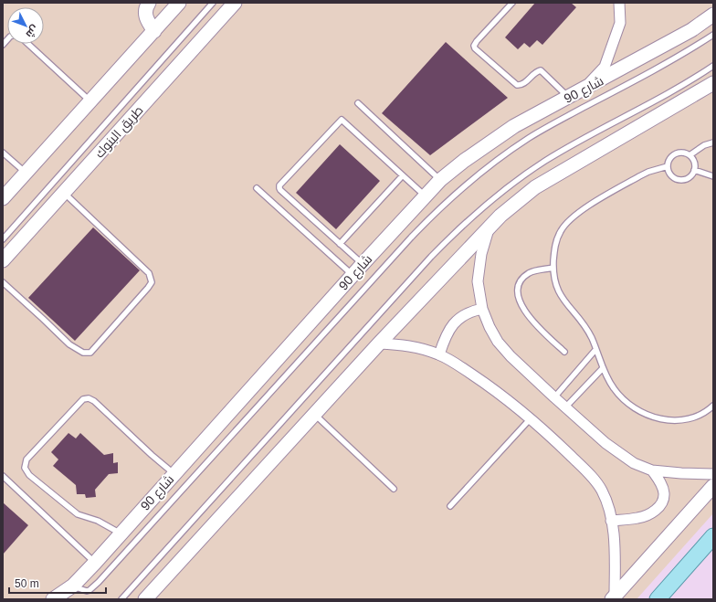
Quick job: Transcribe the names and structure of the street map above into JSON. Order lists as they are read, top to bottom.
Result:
{
  "streets": {
    "street": ["شارع 90", "طريق البنوك"]
  },
  "scale_bar": "50 m",
  "north": "bottom right"
}
